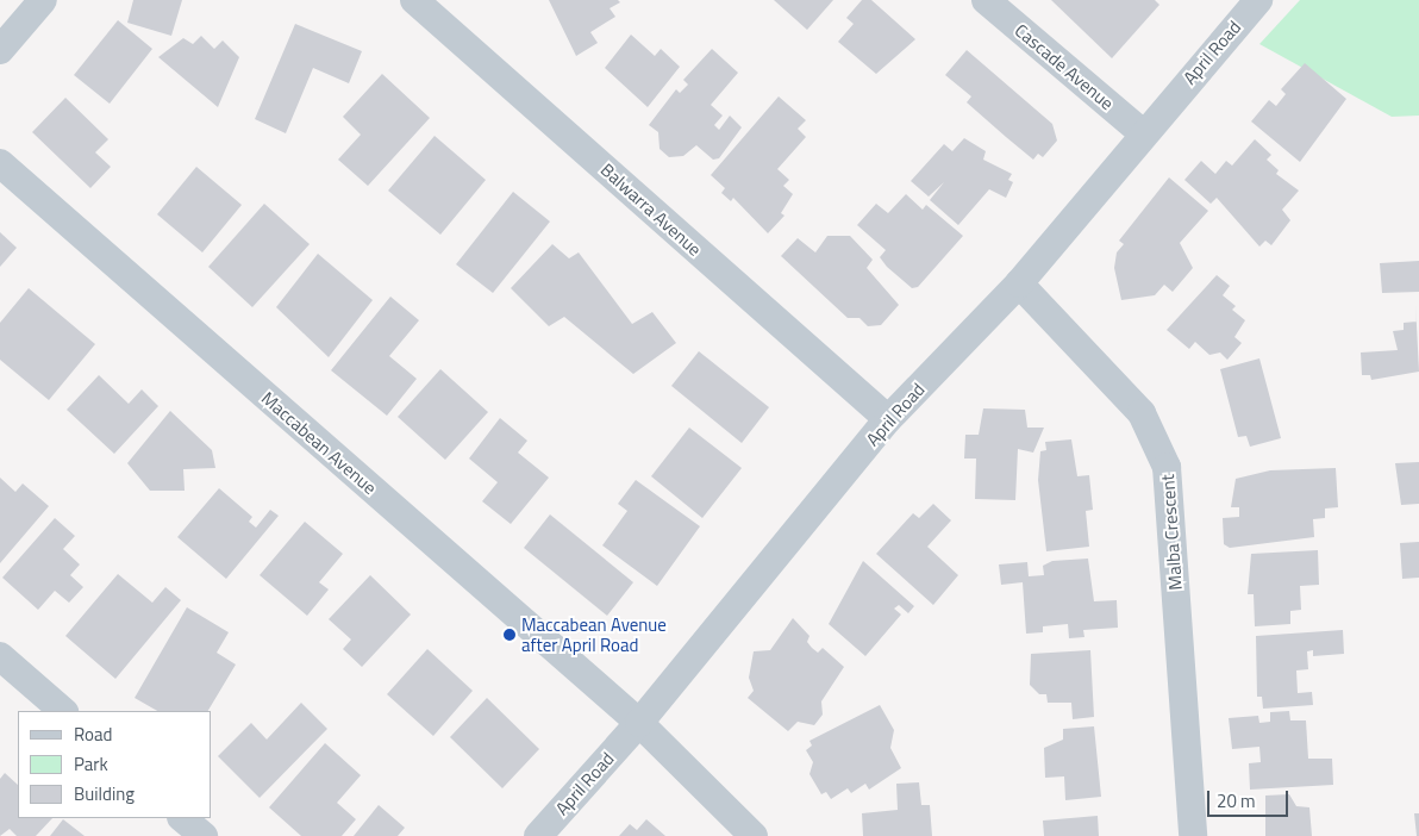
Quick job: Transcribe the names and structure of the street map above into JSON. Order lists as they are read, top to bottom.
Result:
{
  "streets": {
    "street": [
      "April Road",
      "Cascade Avenue",
      "Balwarra Avenue",
      "Maccabean Avenue",
      "Malba Crescent"
    ]
  },
  "crossings": [
    ["April Road", "Cascade Avenue"],
    ["April Road", "Balwarra Avenue"],
    ["April Road", "Maccabean Avenue"],
    ["April Road", "Malba Crescent"]
  ],
  "places": ["Maccabean Avenue after April Road"],
  "legend": ["Road", "Park", "Building"],
  "scale_bar": "20 m"
}
